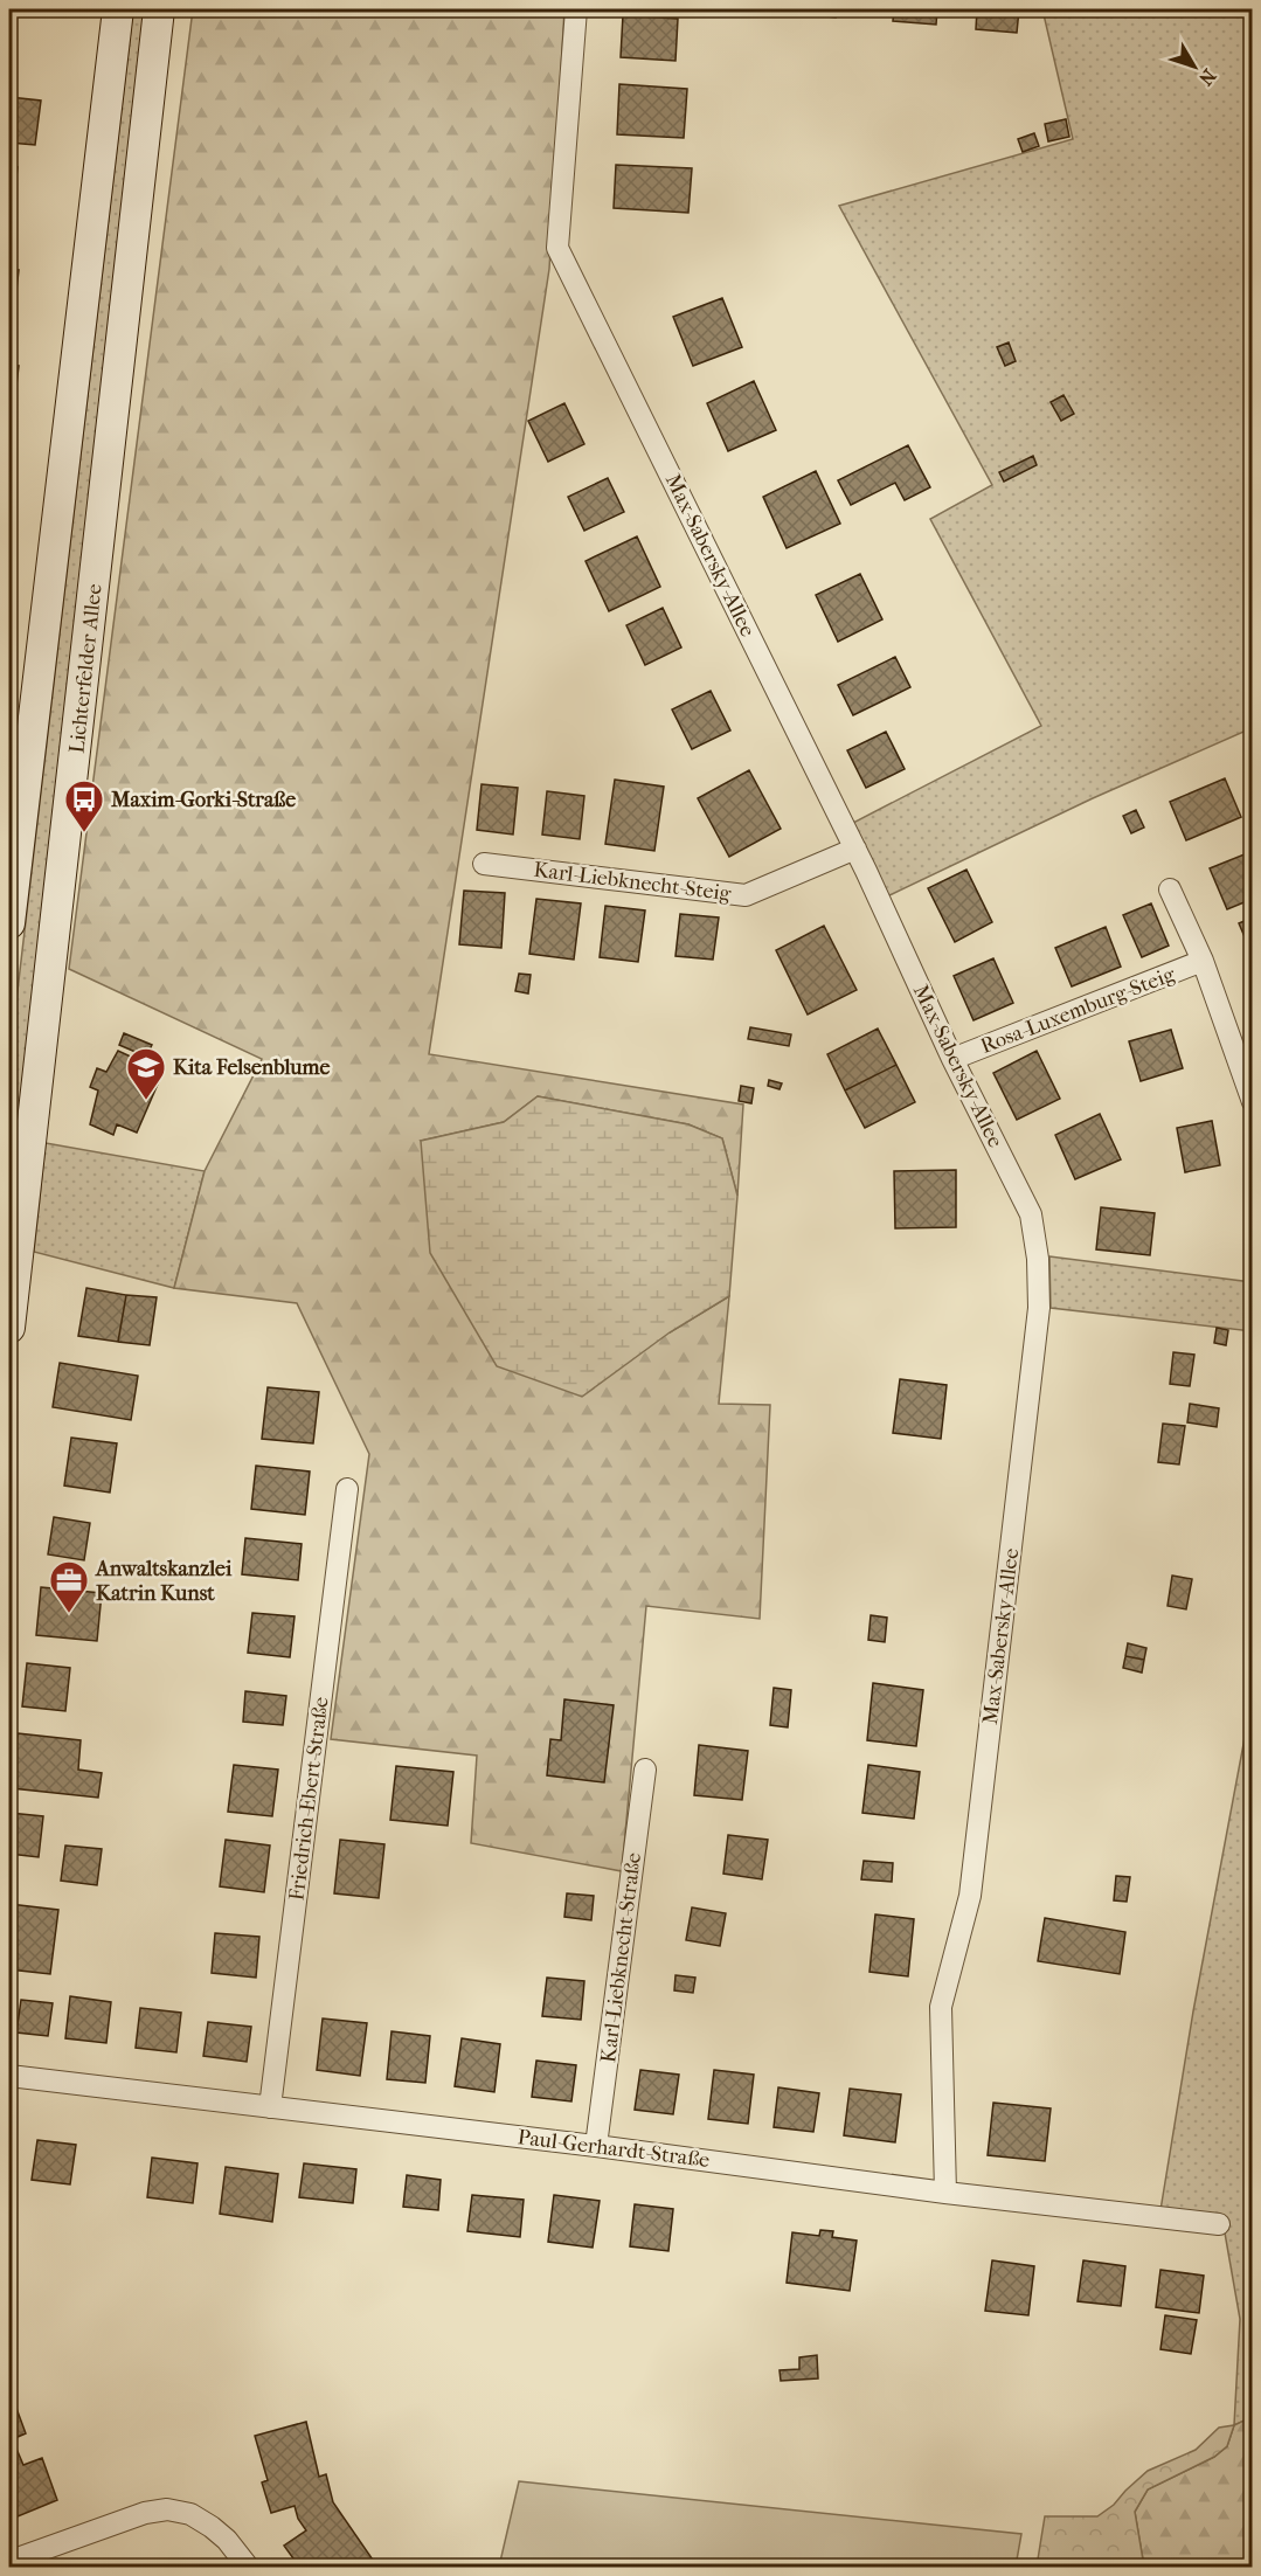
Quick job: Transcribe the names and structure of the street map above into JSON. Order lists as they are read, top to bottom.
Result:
{
  "streets": {
    "main road": ["Lichterfelder Allee"],
    "street": [
      "Max-Sabersky-Allee",
      "Karl-Liebknecht-Steig",
      "Rosa-Luxemburg-Steig",
      "Friedrich-Ebert-Straße",
      "Karl-Liebknecht-Straße",
      "Paul-Gerhardt-Straße"
    ]
  },
  "crossings": [
    ["Max-Sabersky-Allee", "Karl-Liebknecht-Steig"],
    ["Max-Sabersky-Allee", "Rosa-Luxemburg-Steig"],
    ["Max-Sabersky-Allee", "Paul-Gerhardt-Straße"],
    ["Friedrich-Ebert-Straße", "Paul-Gerhardt-Straße"],
    ["Karl-Liebknecht-Straße", "Paul-Gerhardt-Straße"]
  ],
  "places": {
    "bus stop": ["Maxim-Gorki-Straße"],
    "school or university": ["Kita Felsenblume"],
    "office": ["Anwaltskanzlei Katrin Kunst"]
  },
  "north": "bottom right"
}
